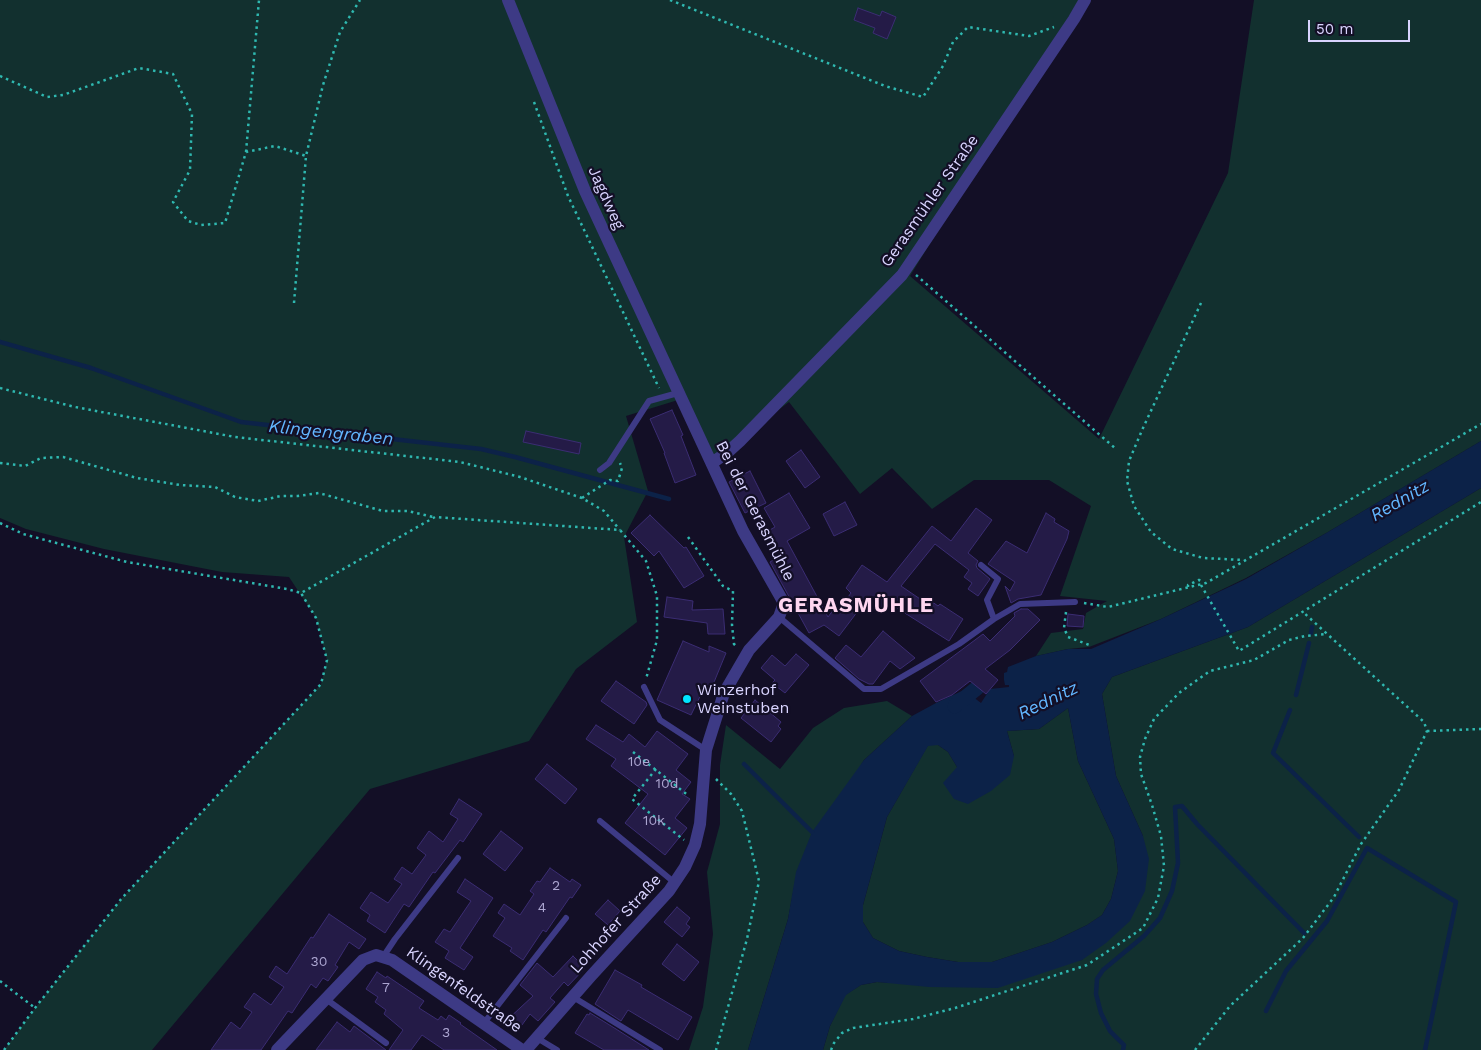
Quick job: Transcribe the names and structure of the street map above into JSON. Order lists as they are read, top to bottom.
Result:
{
  "streets": {
    "street": [
      "Jagdweg",
      "Gerasmühler Straße",
      "Bei der Gerasmühle",
      "Lohhofer Straße",
      "Klingenfeldstraße"
    ]
  },
  "crossings": [
    ["Jagdweg", "Bei der Gerasmühle"],
    ["Gerasmühler Straße", "Bei der Gerasmühle"],
    ["Bei der Gerasmühle", "Lohhofer Straße"]
  ],
  "districts": ["GERASMÜHLE"],
  "water": ["Klingengraben", "Rednitz"],
  "places": ["Winzerhof Weinstuben"],
  "house_numbers": [
    "10e",
    "10d",
    "10k",
    "2",
    "4",
    "30",
    "7",
    "3"
  ],
  "scale_bar": "50 m"
}
